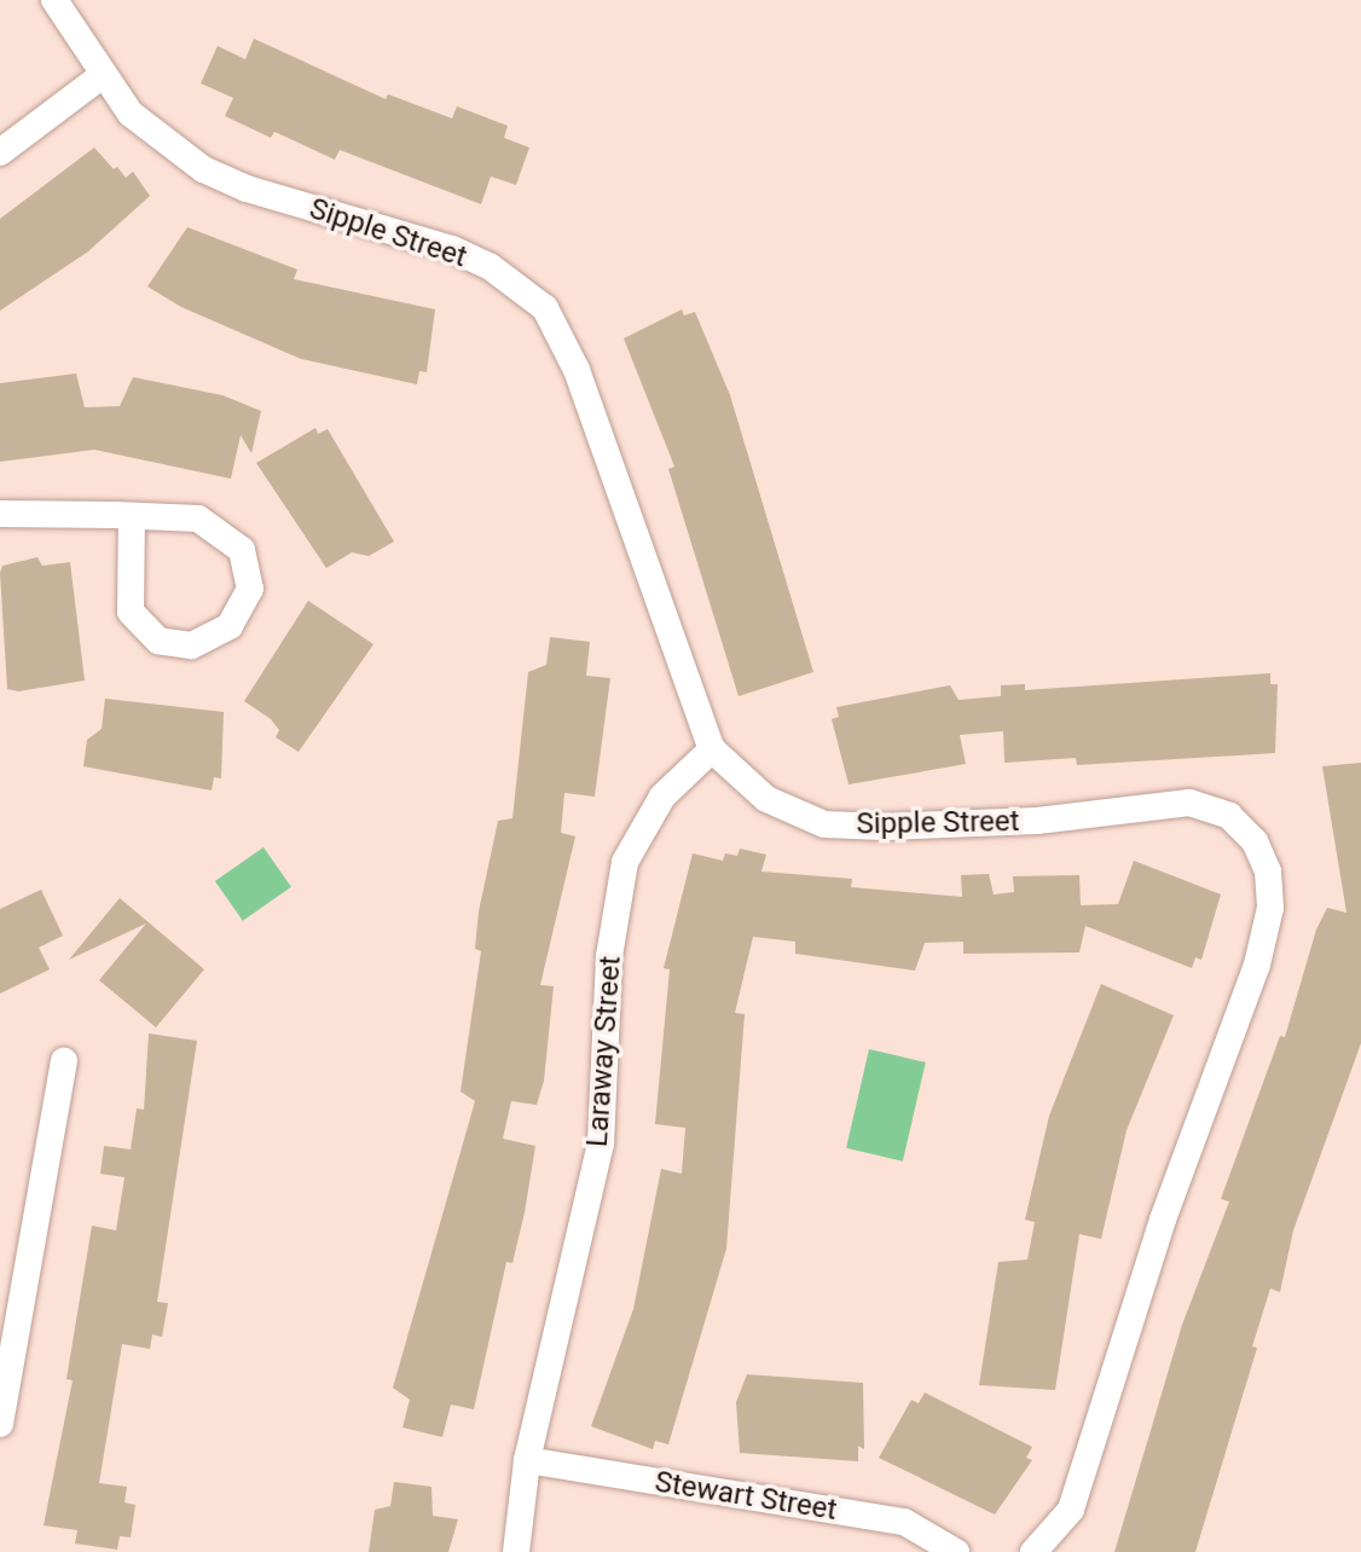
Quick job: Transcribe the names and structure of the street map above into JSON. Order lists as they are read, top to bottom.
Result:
{
  "streets": {
    "street": ["Sipple Street", "Laraway Street", "Stewart Street"]
  },
  "crossings": [
    ["Sipple Street", "Laraway Street"],
    ["Laraway Street", "Stewart Street"]
  ]
}
